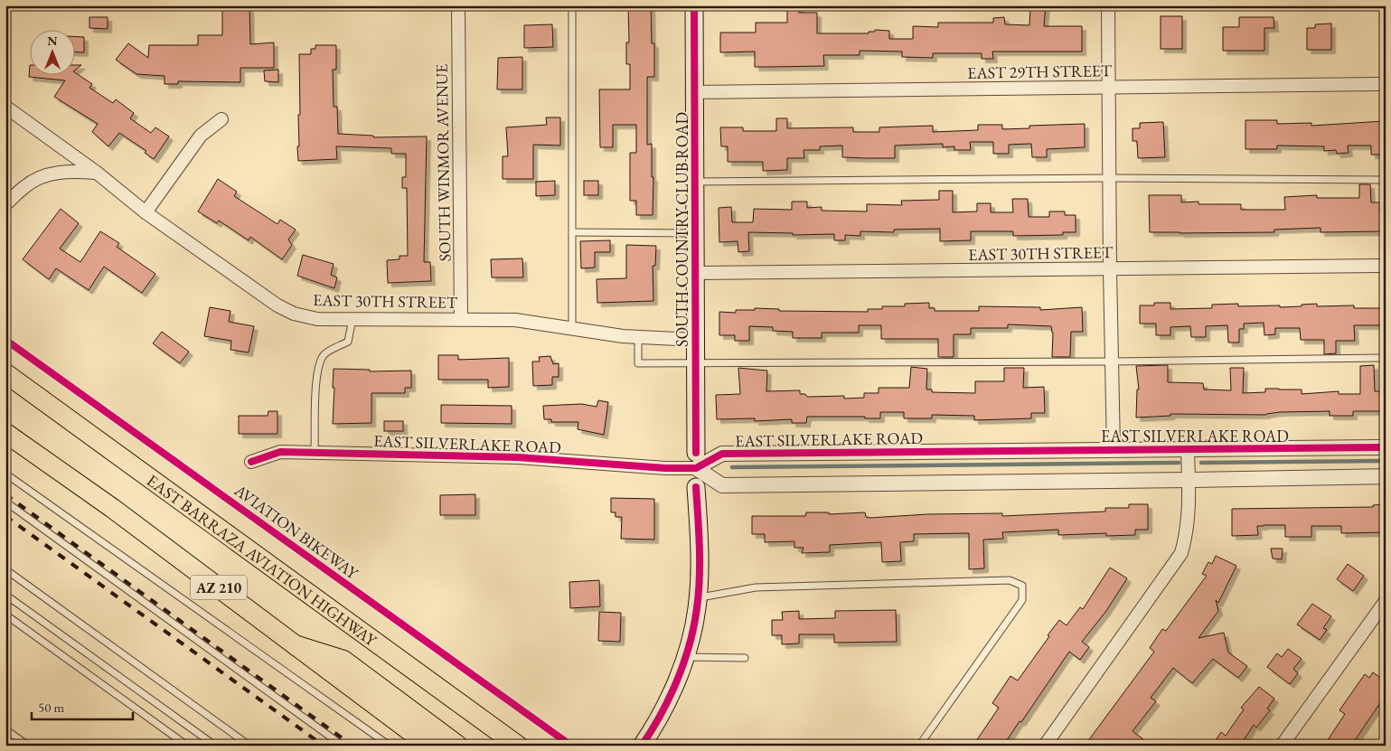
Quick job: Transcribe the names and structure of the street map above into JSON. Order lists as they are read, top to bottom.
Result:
{
  "streets": {
    "main road": ["SOUTH COUNTRY CLUB ROAD", "EAST BARRAZA AVIATION HIGHWAY", "AZ 210"],
    "street": [
      "EAST 29TH STREET",
      "SOUTH WINMOR AVENUE",
      "EAST 30TH STREET",
      "EAST SILVERLAKE ROAD"
    ],
    "cycle path": ["AVIATION BIKEWAY"]
  },
  "crossings": [
    ["EAST 29TH STREET", "SOUTH COUNTRY CLUB ROAD"],
    ["SOUTH WINMOR AVENUE", "EAST 30TH STREET"],
    ["SOUTH COUNTRY CLUB ROAD", "EAST 30TH STREET"],
    ["SOUTH COUNTRY CLUB ROAD", "EAST SILVERLAKE ROAD"]
  ],
  "scale_bar": "50 m",
  "north": "top"
}
